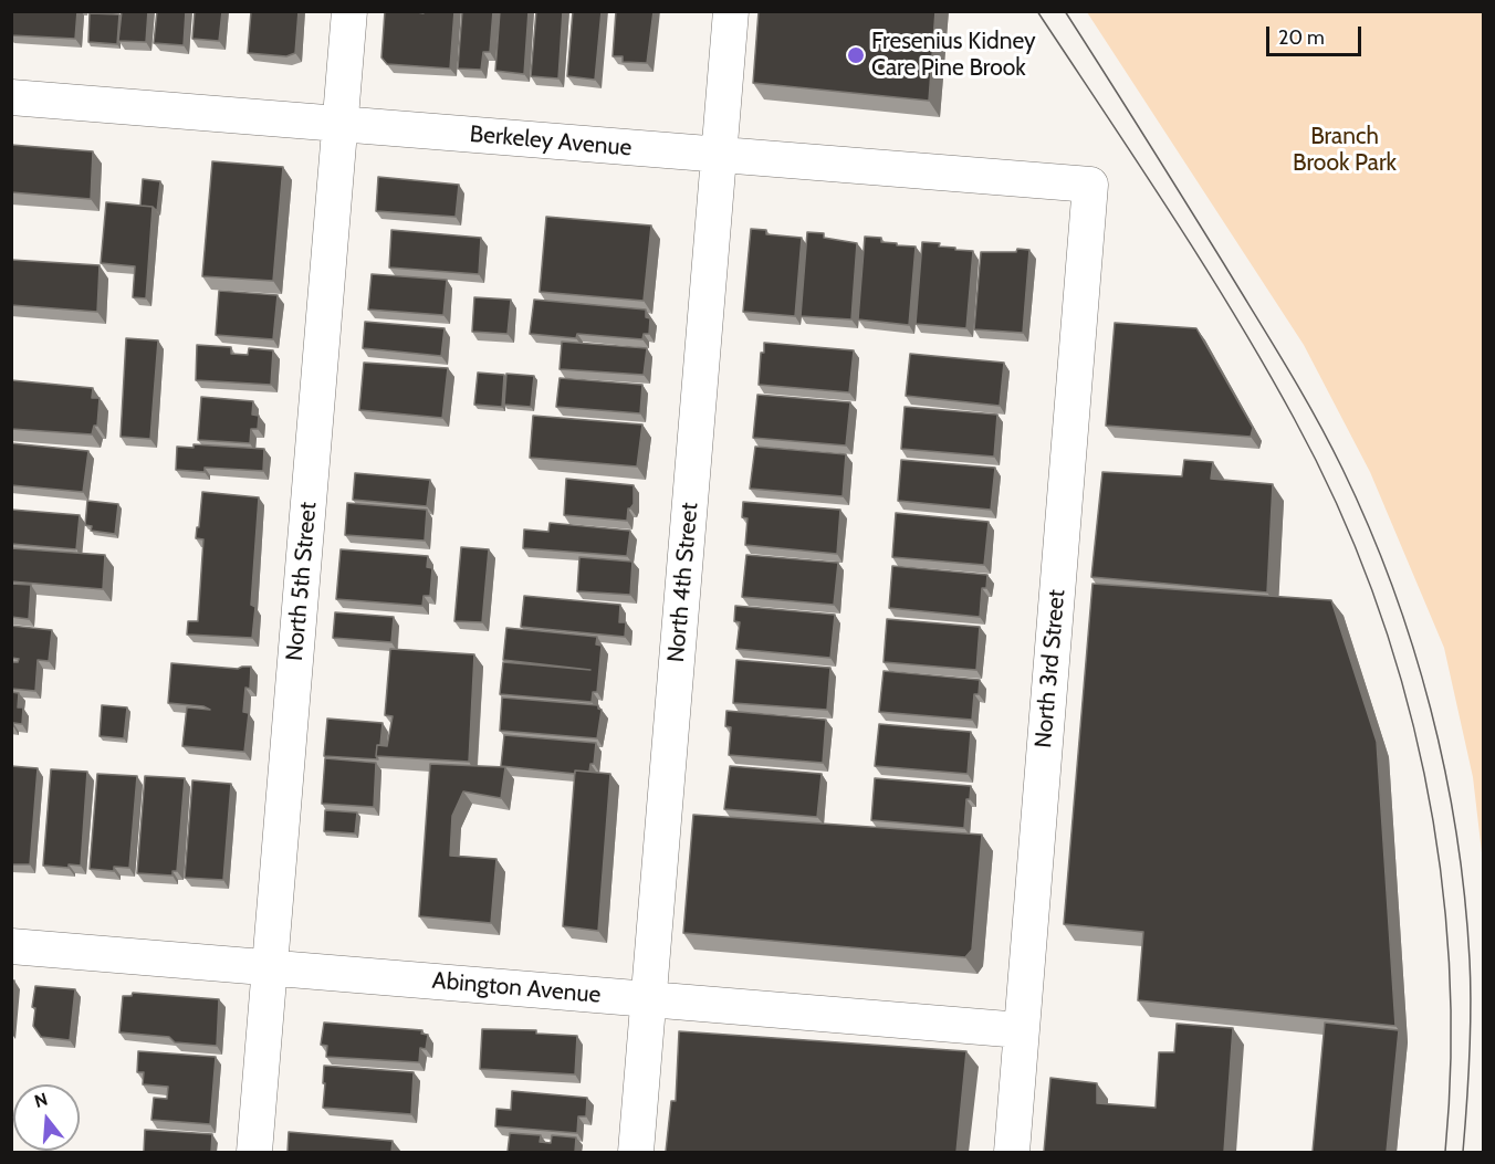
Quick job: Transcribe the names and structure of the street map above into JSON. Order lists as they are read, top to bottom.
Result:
{
  "streets": {
    "street": [
      "Berkeley Avenue",
      "North 5th Street",
      "North 4th Street",
      "North 3rd Street",
      "Abington Avenue"
    ]
  },
  "crossings": [
    ["Berkeley Avenue", "North 5th Street"],
    ["Berkeley Avenue", "North 4th Street"],
    ["Berkeley Avenue", "North 3rd Street"],
    ["North 5th Street", "Abington Avenue"],
    ["North 4th Street", "Abington Avenue"],
    ["North 3rd Street", "Abington Avenue"]
  ],
  "parks": ["Branch Brook Park"],
  "places": ["Fresenius Kidney Care Pine Brook"],
  "scale_bar": "20 m",
  "north": "top"
}
